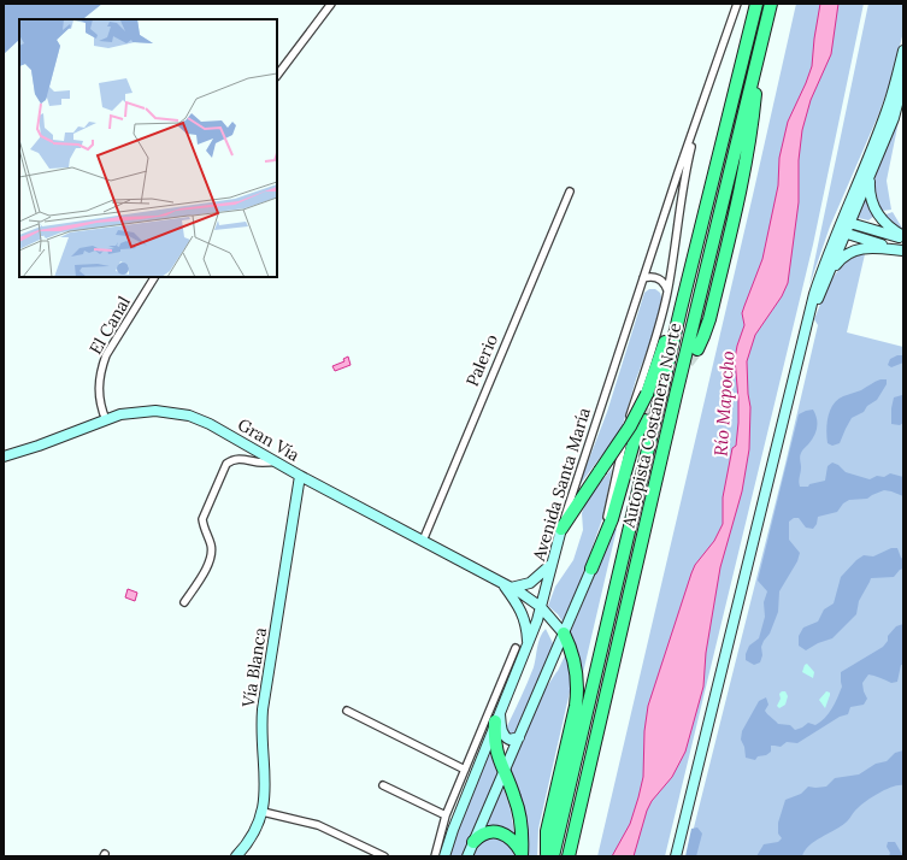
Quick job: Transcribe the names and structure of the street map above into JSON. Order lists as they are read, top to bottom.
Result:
{
  "streets": {
    "highway": ["Autopista Costanera Norte"],
    "main road": ["Gran Vía", "Avenida Santa María", "Vía Blanca"],
    "street": ["El Canal", "Palerio"]
  },
  "crossings": [
    ["El Canal", "Gran Vía"],
    ["Palerio", "Gran Vía"],
    ["Gran Vía", "Avenida Santa María"],
    ["Gran Vía", "Vía Blanca"]
  ],
  "water": ["Río Mapocho"]
}
